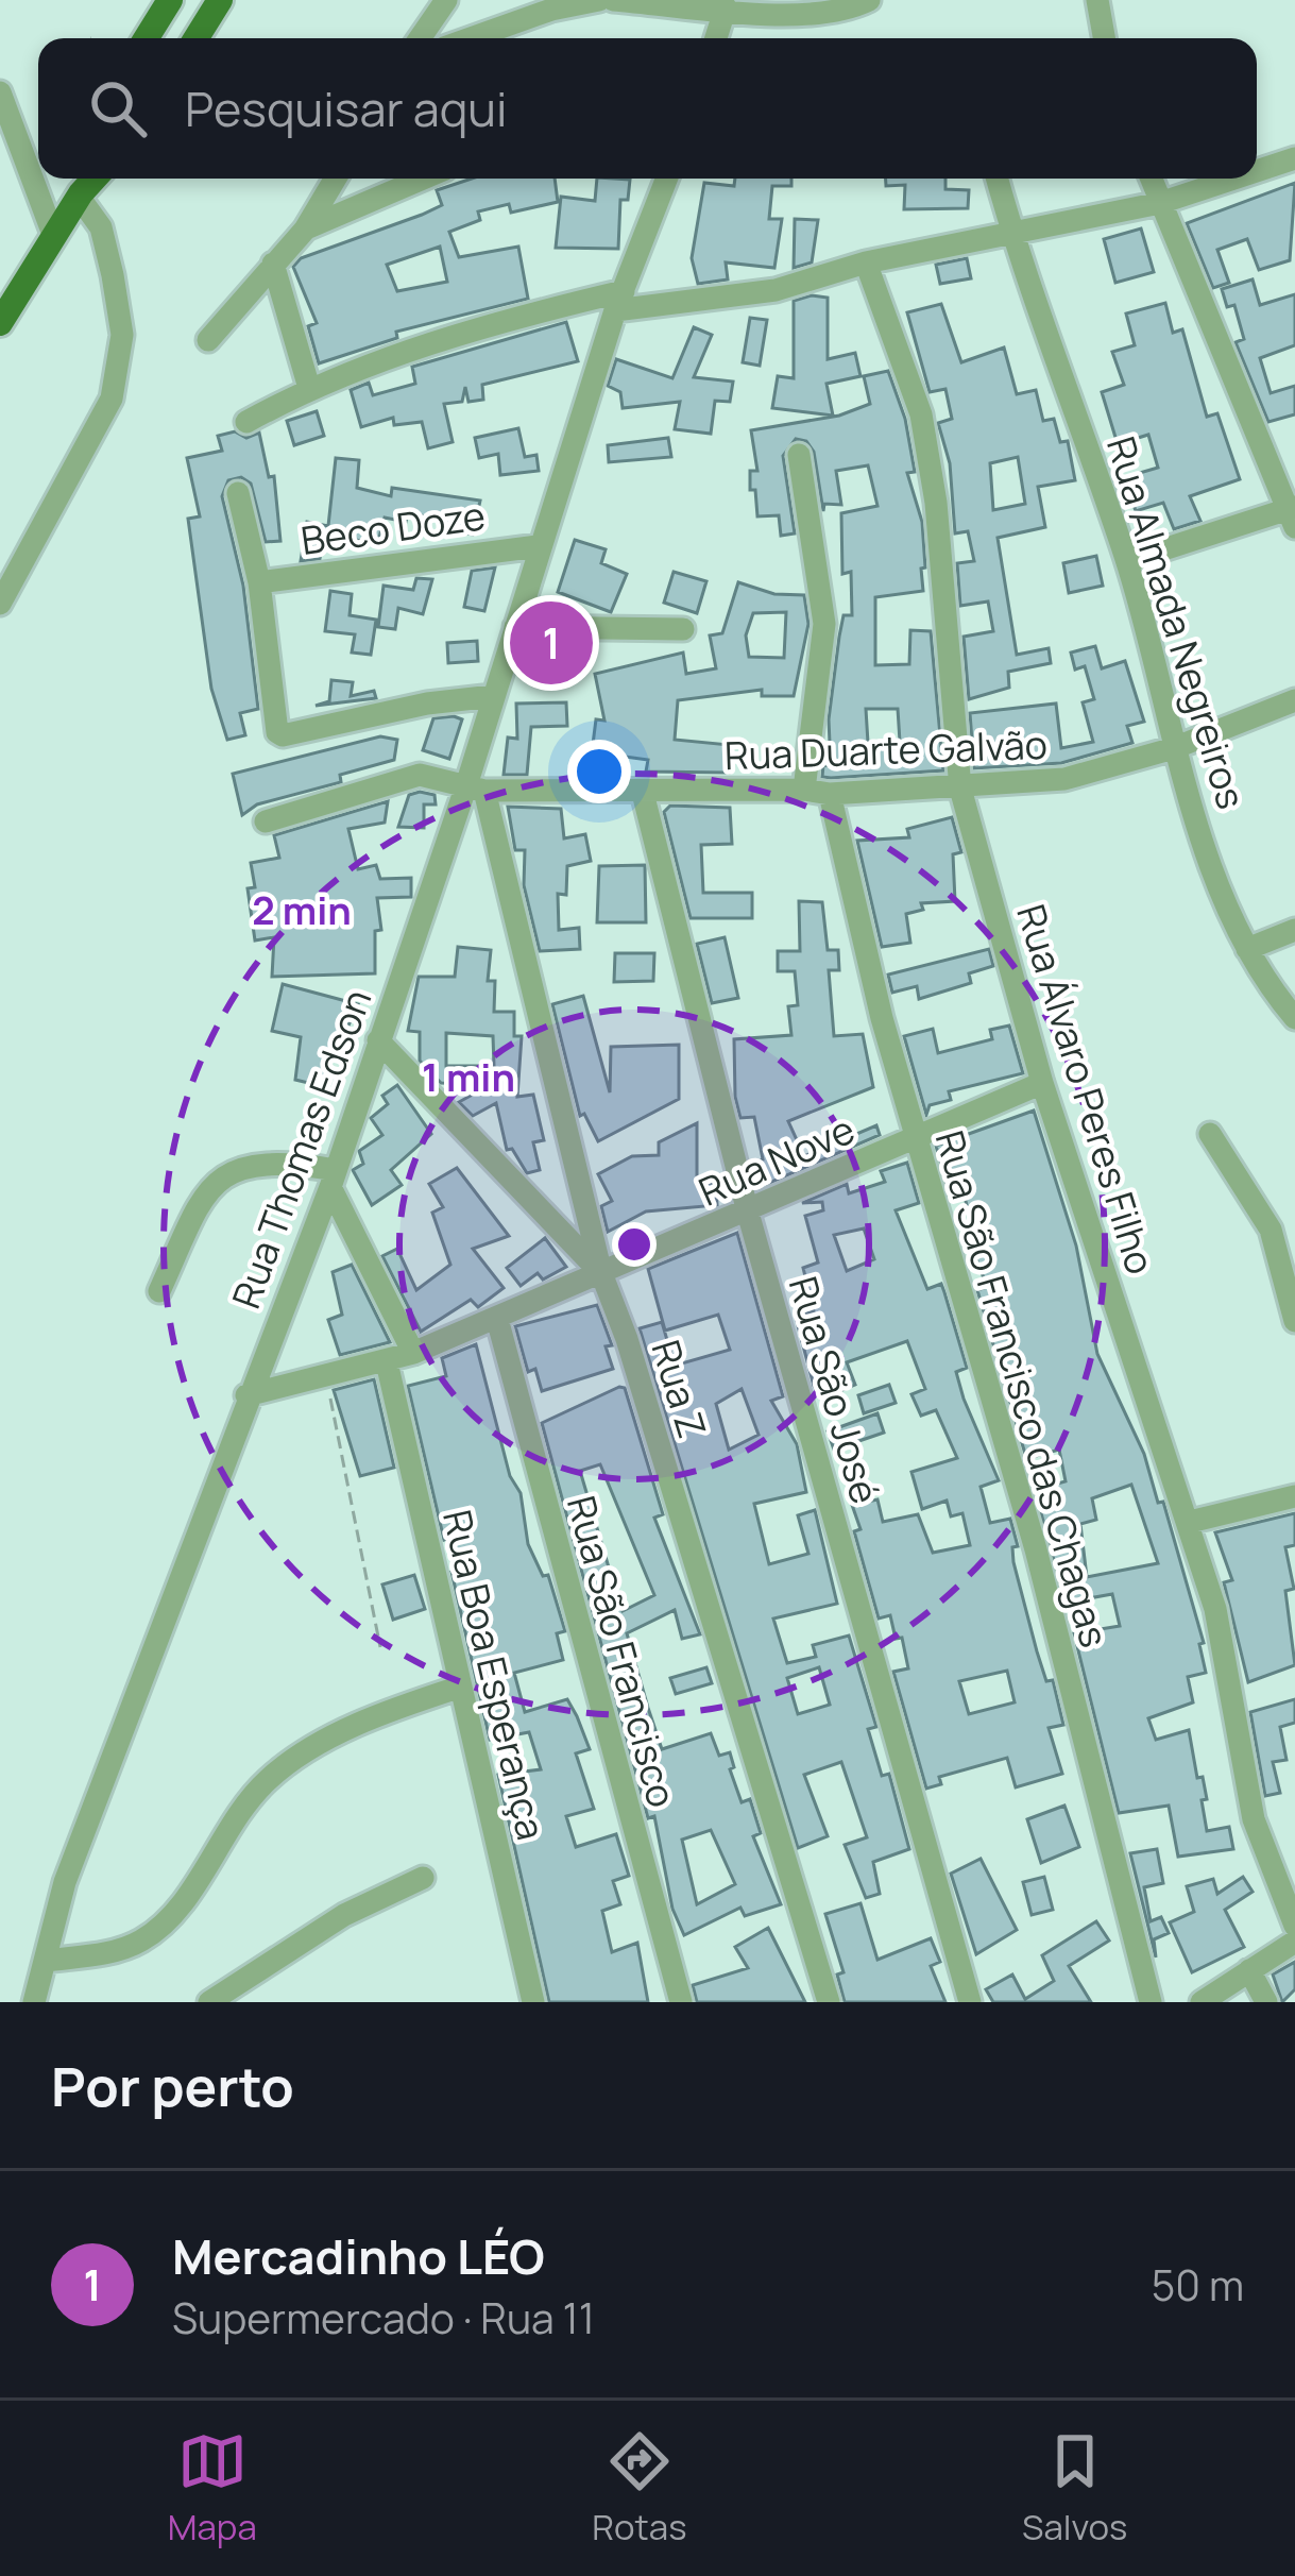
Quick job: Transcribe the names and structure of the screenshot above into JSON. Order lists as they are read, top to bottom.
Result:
{
  "streets": {
    "street": [
      "Beco Doze",
      "Rua Almada Negreiros",
      "Rua Duarte Galvão",
      "Rua Álvaro Peres Filho",
      "Rua Thomas Edson",
      "Rua Nove",
      "Rua Z",
      "Rua São Francisco das Chagas",
      "Rua São José",
      "Rua São Francisco",
      "Rua Boa Esperança"
    ]
  },
  "crossings": [
    ["Beco Doze", "Rua Thomas Edson"],
    ["Rua Almada Negreiros", "Rua Duarte Galvão"],
    ["Rua Duarte Galvão", "Rua Álvaro Peres Filho"],
    ["Rua Duarte Galvão", "Rua Thomas Edson"],
    ["Rua Duarte Galvão", "Rua Z"],
    ["Rua Duarte Galvão", "Rua São Francisco das Chagas"],
    ["Rua Duarte Galvão", "Rua São José"],
    ["Rua Álvaro Peres Filho", "Rua Nove"],
    ["Rua Thomas Edson", "Rua Nove"],
    ["Rua Thomas Edson", "Rua Z"],
    ["Rua Nove", "Rua Z"],
    ["Rua Nove", "Rua São Francisco das Chagas"],
    ["Rua Nove", "Rua São José"],
    ["Rua Nove", "Rua São Francisco"],
    ["Rua Nove", "Rua Boa Esperança"]
  ],
  "page": {
    "search": "Pesquisar aqui",
    "pins": "1",
    "heading": "Por perto",
    "list": [
      {
        "mark": "1",
        "name": "Mercadinho LÉO",
        "note": "Supermercado · Rua 11",
        "value": "50 m"
      }
    ],
    "nav": ["Mapa", "Rotas", "Salvos"]
  },
  "rings": ["2 min", "1 min"]
}
